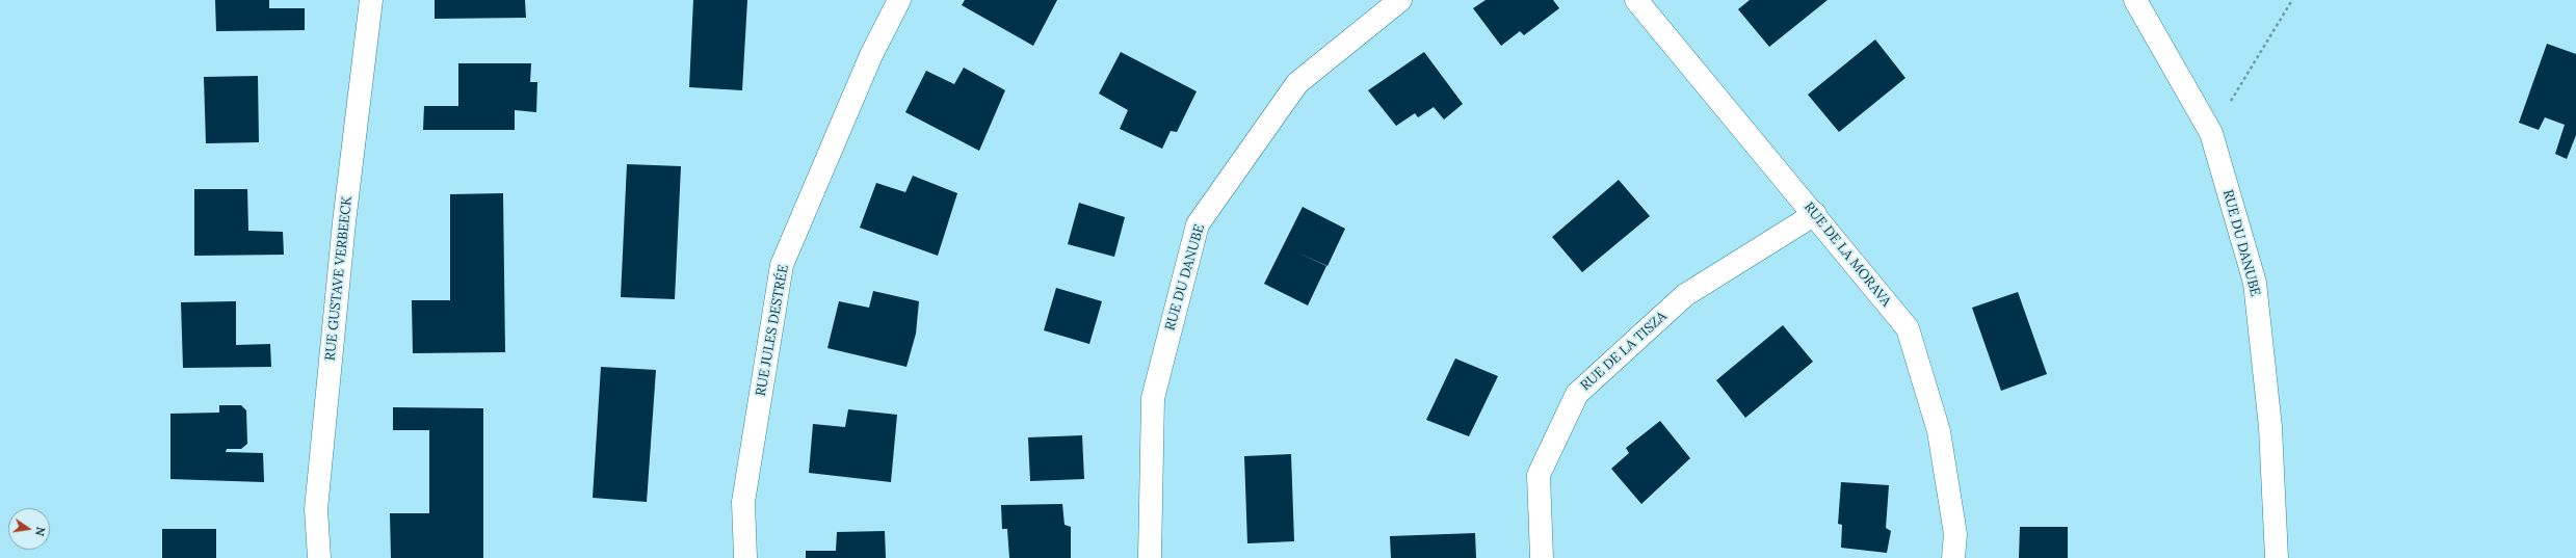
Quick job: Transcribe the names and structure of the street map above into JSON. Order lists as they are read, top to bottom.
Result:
{
  "streets": {
    "street": [
      "RUE DU DANUBE",
      "RUE DE LA MORAVA",
      "RUE GUSTAVE VERBEECK",
      "RUE JULES DESTRÉE",
      "RUE DE LA TISZA"
    ]
  },
  "crossings": [
    ["RUE DE LA MORAVA", "RUE DE LA TISZA"]
  ],
  "north": "right"
}
